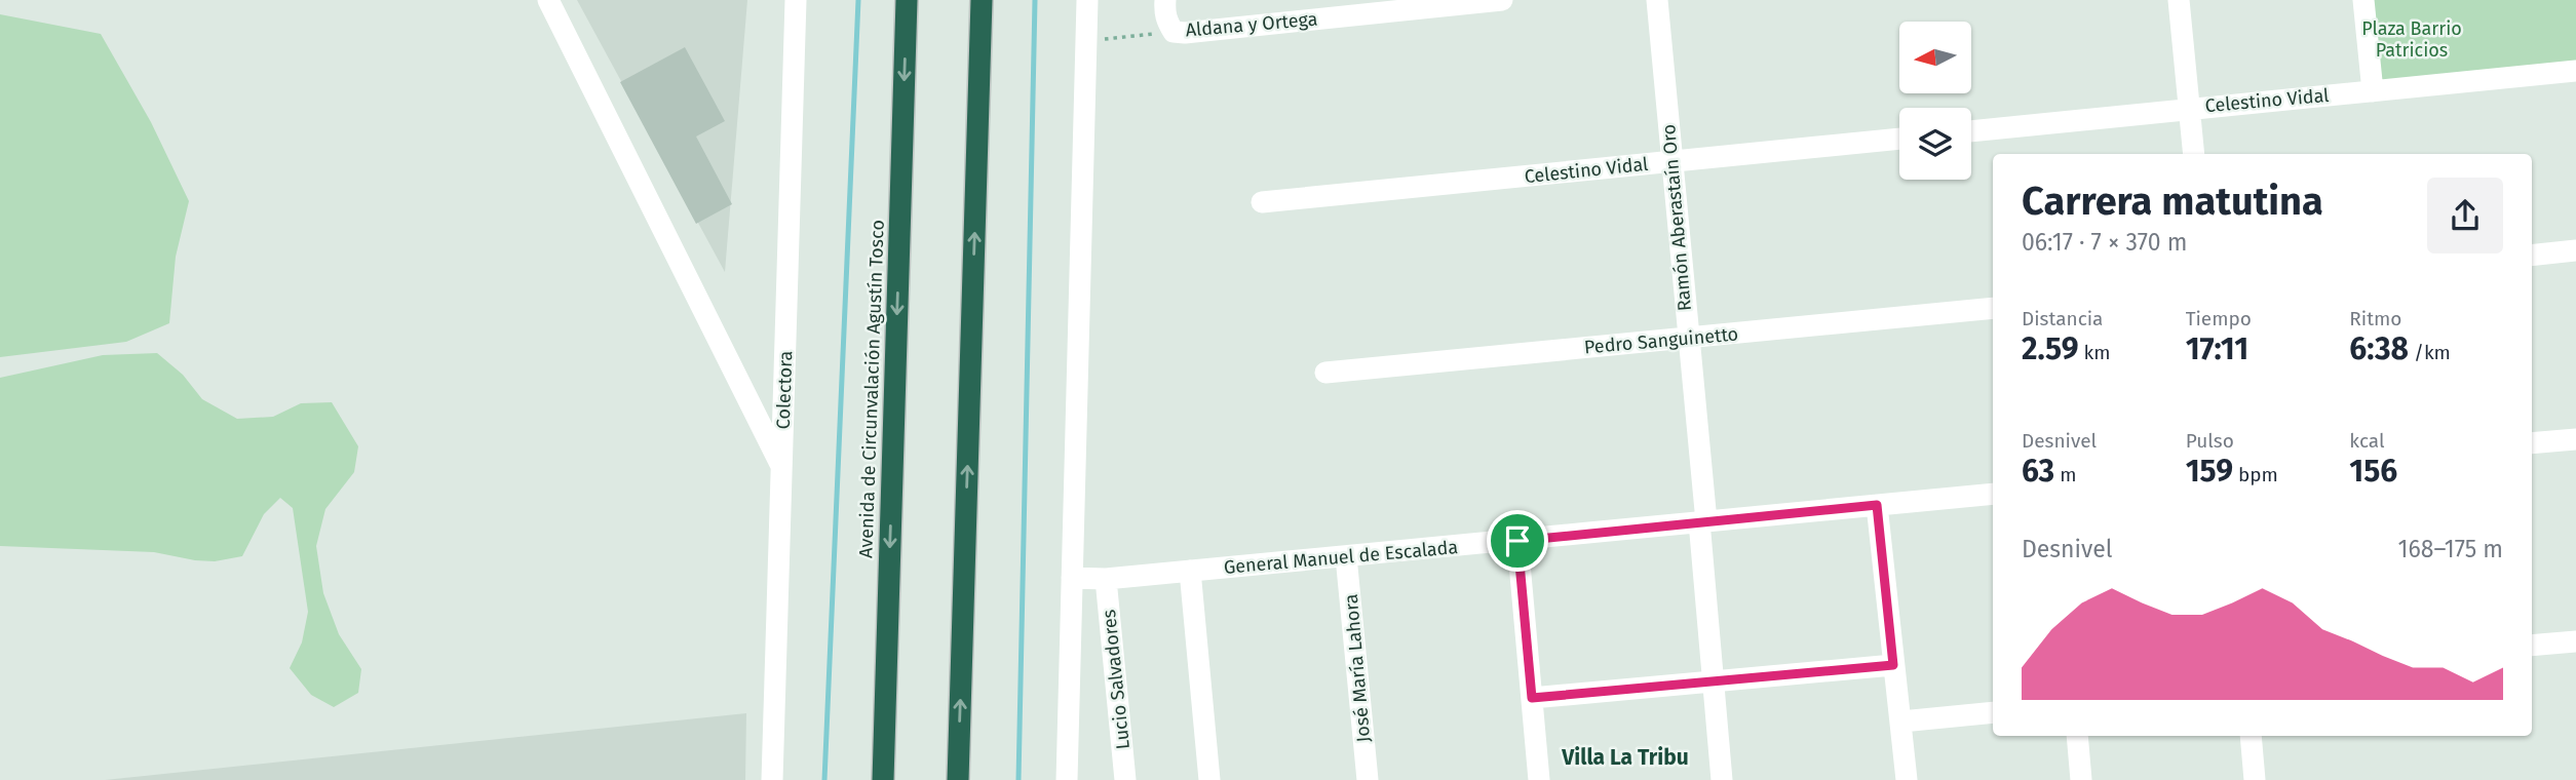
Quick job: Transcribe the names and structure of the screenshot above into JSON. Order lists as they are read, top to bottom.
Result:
{
  "streets": {
    "highway": ["Avenida de Circunvalación Agustín Tosco"],
    "street": [
      "Aldana y Ortega",
      "Celestino Vidal",
      "Ramón Aberastaín Oro",
      "Pedro Sanguinetto",
      "Colectora",
      "General Manuel de Escalada",
      "José María Lahora",
      "Lucio Salvadores"
    ]
  },
  "crossings": [
    ["Celestino Vidal", "Ramón Aberastaín Oro"],
    ["Ramón Aberastaín Oro", "Pedro Sanguinetto"],
    ["Ramón Aberastaín Oro", "General Manuel de Escalada"],
    ["General Manuel de Escalada", "José María Lahora"],
    ["General Manuel de Escalada", "Lucio Salvadores"]
  ],
  "districts": ["Villa La Tribu"],
  "parks": ["Plaza Barrio Patricios"],
  "north": "left",
  "page": {
    "heading": ["Carrera matutina", "06:17 · 7 × 370 m"],
    "stats": [
      ["Distancia", "2.59 km"],
      ["Tiempo", "17:11"],
      ["Ritmo", "6:38 /km"],
      ["Desnivel", "63 m"],
      ["Pulso", "159 bpm"],
      ["kcal", "156"]
    ],
    "chart": ["Desnivel", "168–175 m"]
  }
}
